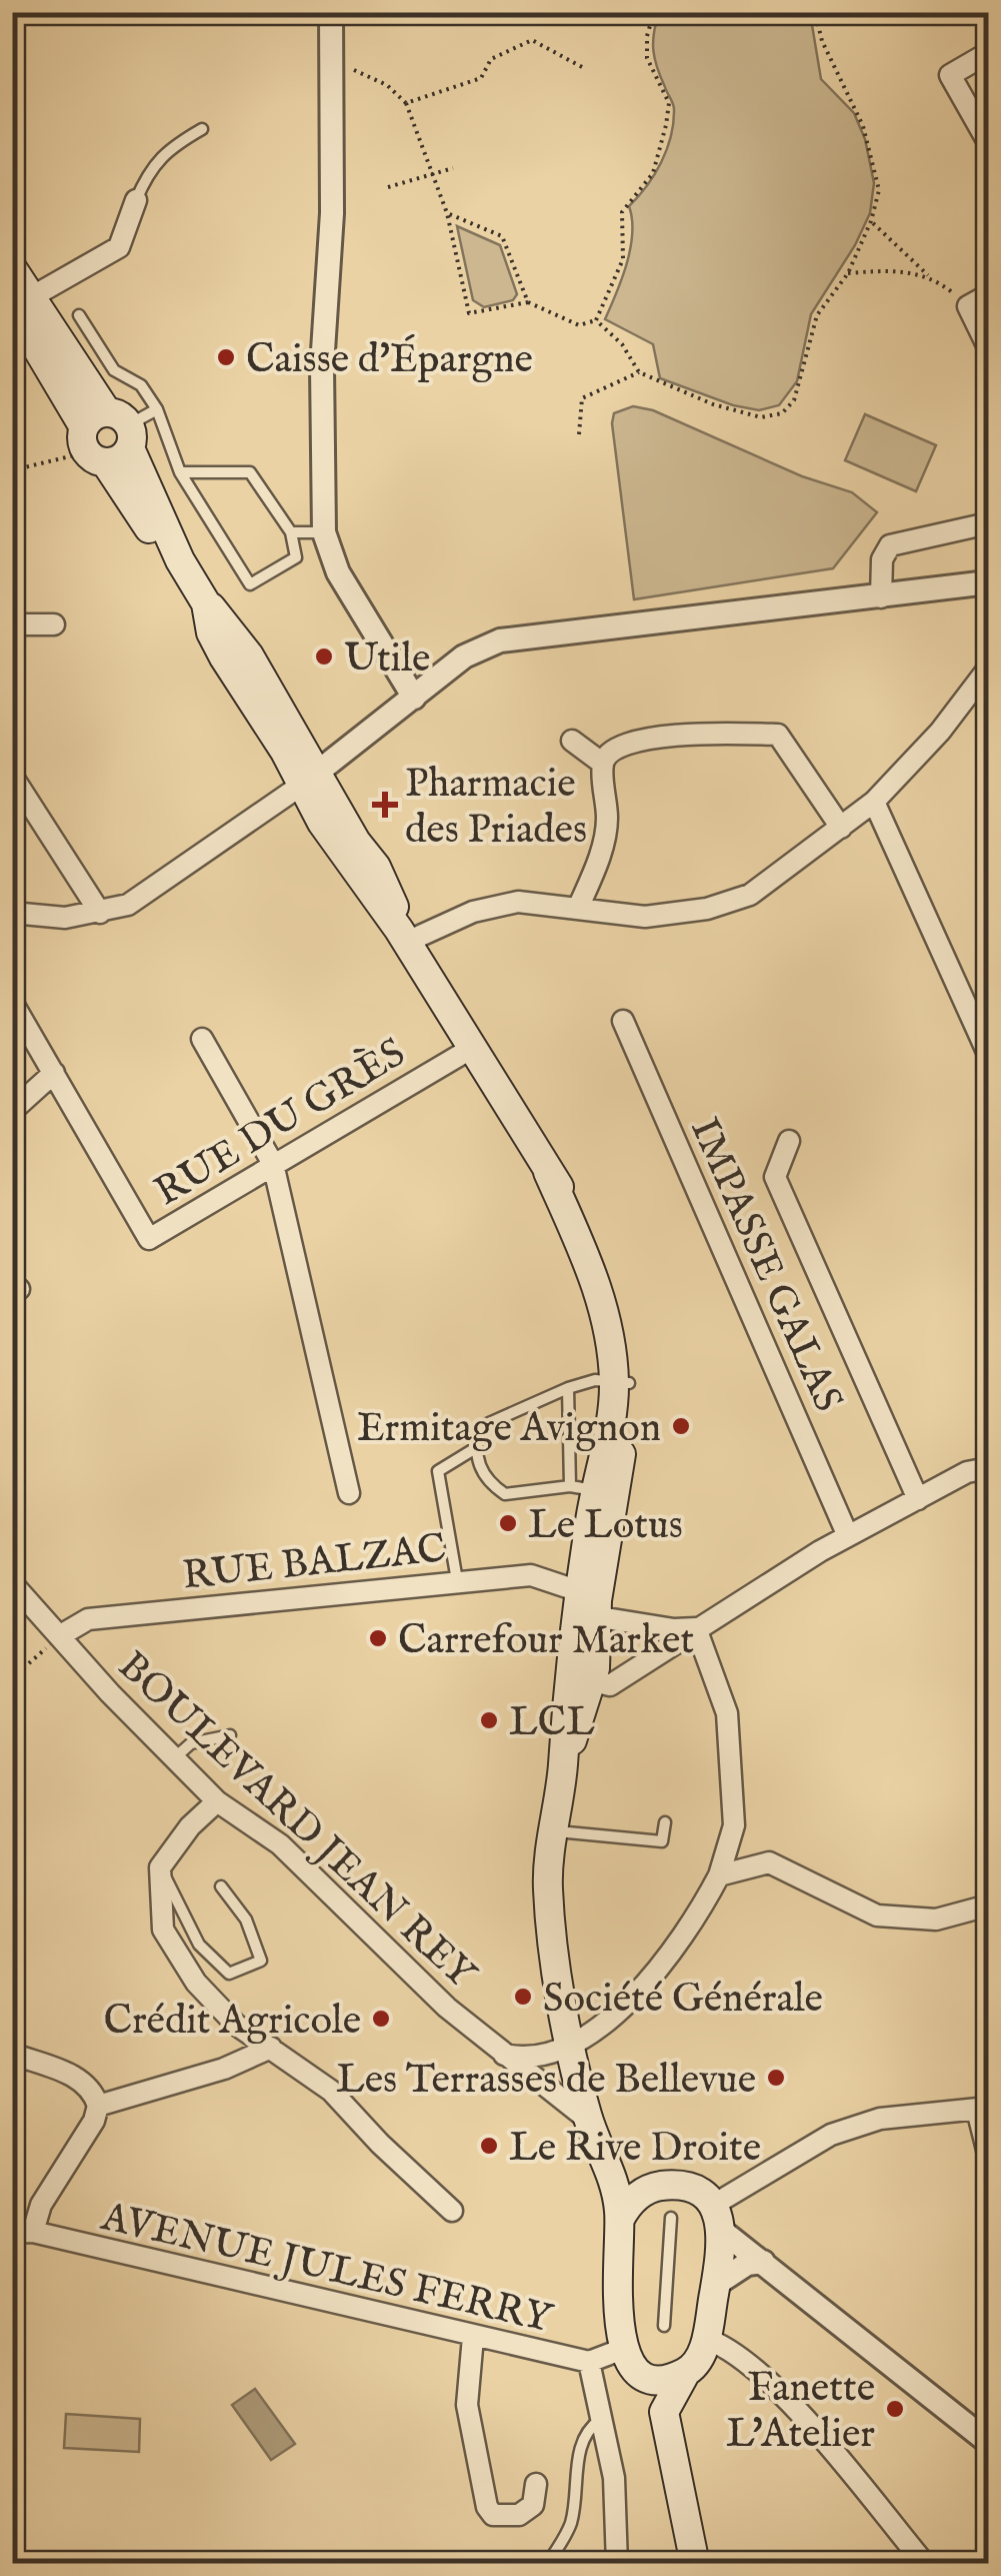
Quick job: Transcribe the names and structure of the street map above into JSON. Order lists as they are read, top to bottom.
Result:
{
  "streets": {
    "street": [
      "RUE DU GRÈS",
      "IMPASSE GALAS",
      "RUE BALZAC",
      "BOULEVARD JEAN REY",
      "AVENUE JULES FERRY"
    ]
  },
  "crossings": [
    ["RUE BALZAC", "BOULEVARD JEAN REY"]
  ],
  "places": {
    "other": [
      "Caisse d'Épargne",
      "Utile",
      "Ermitage Avignon",
      "Le Lotus",
      "Carrefour Market",
      "LCL",
      "Société Générale",
      "Crédit Agricole",
      "Les Terrasses de Bellevue",
      "Le Rive Droite",
      "Fanette L'Atelier"
    ],
    "health": ["Pharmacie des Priades"]
  }
}
